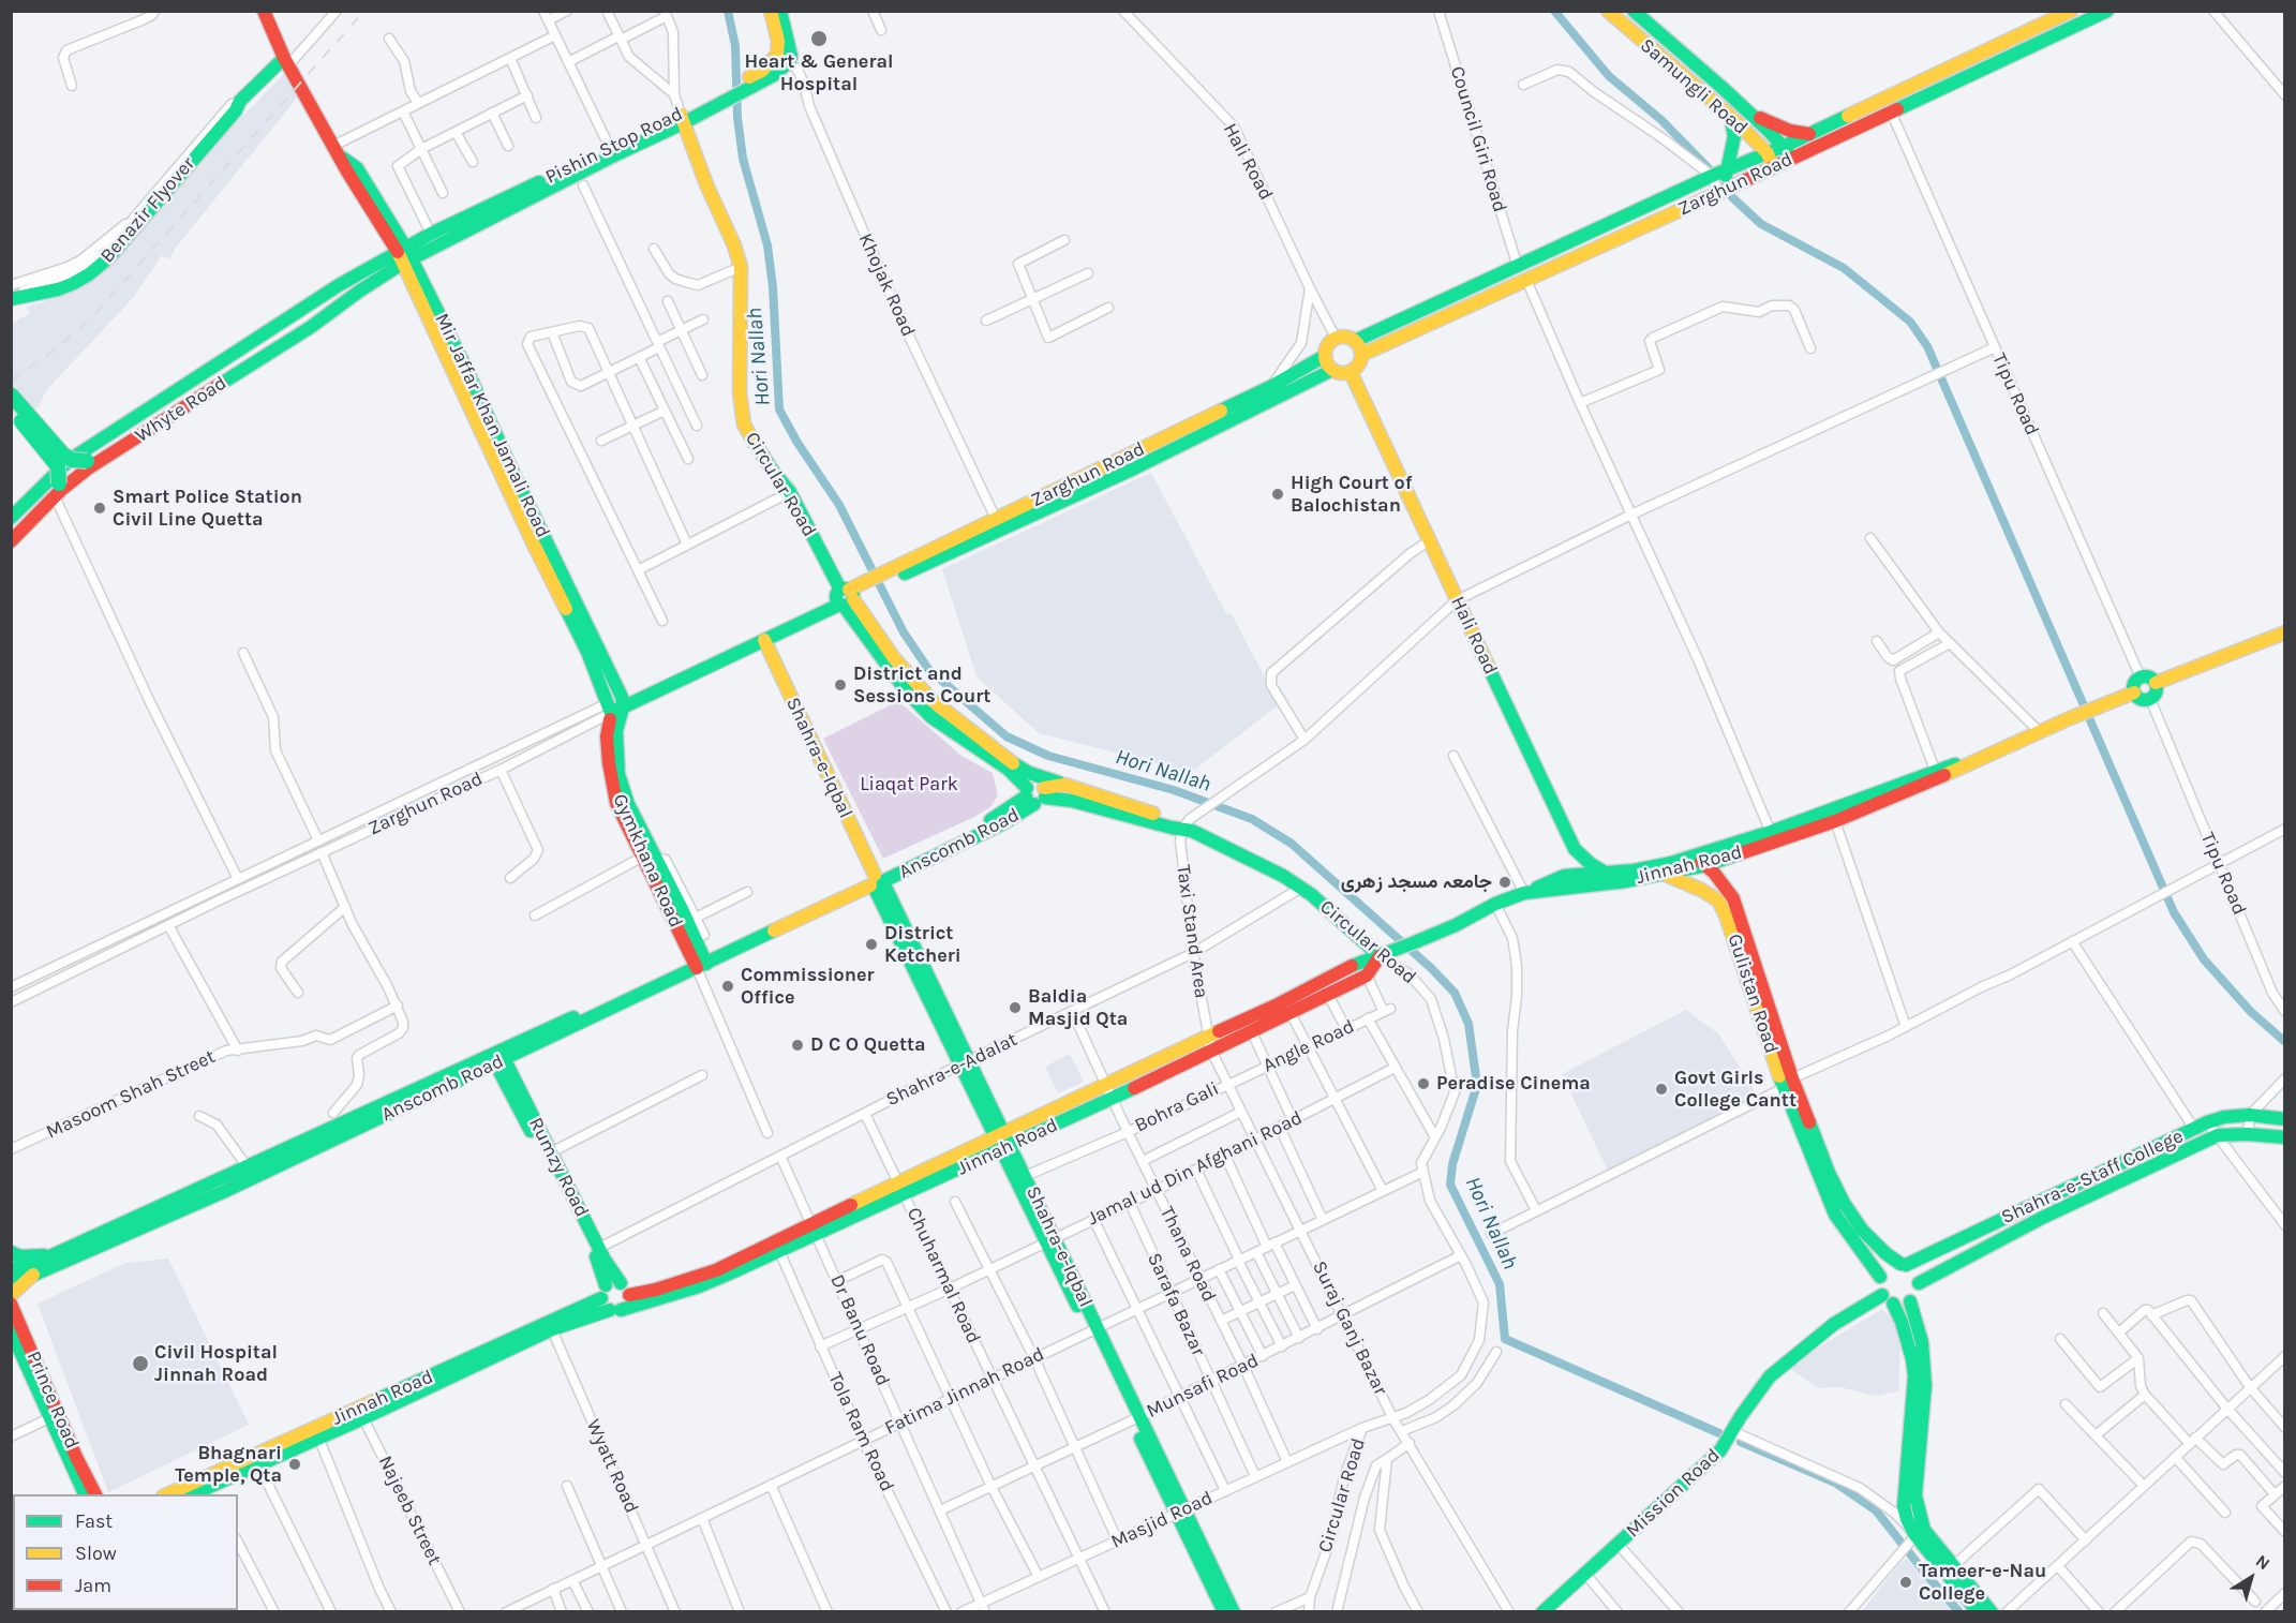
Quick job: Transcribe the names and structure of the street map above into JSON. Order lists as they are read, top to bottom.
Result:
{
  "streets": {
    "main road": [
      "Samungli Road",
      "Pishin Stop Road",
      "Hali Road",
      "Zarghun Road",
      "Benazir Flyover",
      "Whyte Road",
      "Mir Jaffar Khan Jamali Road",
      "Circular Road",
      "Shahra-e-Iqbal",
      "Anscomb Road",
      "Gymkhana Road",
      "Jinnah Road",
      "Gulistan Road",
      "Rumzy Road",
      "Shahra-e-Staff College",
      "Prince Road",
      "Mission Road"
    ],
    "street": [
      "Council Giri Road",
      "Khojak Road",
      "Tipu Road",
      "Taxi Stand Area",
      "Angle Road",
      "Shahra-e-Adalat",
      "Masoom Shah Street",
      "Bohra Gali",
      "Jamal ud Din Afghani Road",
      "Thana Road",
      "Chuharmal Road",
      "Sarafa Bazar",
      "Suraj Ganj Bazar",
      "Dr Banu Road",
      "Munsafi Road",
      "Fatima Jinnah Road",
      "Tola Ram Road",
      "Wyatt Road",
      "Najeeb Street",
      "Masjid Road"
    ]
  },
  "crossings": [
    ["Samungli Road", "Zarghun Road"],
    ["Council Giri Road", "Zarghun Road"],
    ["Council Giri Road", "Jinnah Road"],
    ["Pishin Stop Road", "Khojak Road"],
    ["Pishin Stop Road", "Whyte Road"],
    ["Pishin Stop Road", "Circular Road"],
    ["Hali Road", "Zarghun Road"],
    ["Hali Road", "Jinnah Road"],
    ["Zarghun Road", "Khojak Road"],
    ["Zarghun Road", "Tipu Road"],
    ["Zarghun Road", "Mir Jaffar Khan Jamali Road"],
    ["Zarghun Road", "Circular Road"],
    ["Zarghun Road", "Shahra-e-Iqbal"],
    ["Zarghun Road", "Gymkhana Road"],
    ["Benazir Flyover", "Mir Jaffar Khan Jamali Road"],
    ["Tipu Road", "Jinnah Road"],
    ["Whyte Road", "Mir Jaffar Khan Jamali Road"],
    ["Mir Jaffar Khan Jamali Road", "Gymkhana Road"],
    ["Circular Road", "Anscomb Road"],
    ["Circular Road", "Jinnah Road"],
    ["Circular Road", "Taxi Stand Area"],
    ["Circular Road", "Shahra-e-Adalat"],
    ["Circular Road", "Suraj Ganj Bazar"],
    ["Circular Road", "Munsafi Road"],
    ["Circular Road", "Fatima Jinnah Road"],
    ["Circular Road", "Masjid Road"],
    ["Shahra-e-Iqbal", "Anscomb Road"],
    ["Shahra-e-Iqbal", "Jinnah Road"],
    ["Shahra-e-Iqbal", "Shahra-e-Adalat"],
    ["Shahra-e-Iqbal", "Bohra Gali"],
    ["Shahra-e-Iqbal", "Jamal ud Din Afghani Road"],
    ["Shahra-e-Iqbal", "Munsafi Road"],
    ["Shahra-e-Iqbal", "Fatima Jinnah Road"],
    ["Shahra-e-Iqbal", "Masjid Road"],
    ["Anscomb Road", "Gymkhana Road"],
    ["Anscomb Road", "Rumzy Road"],
    ["Jinnah Road", "Taxi Stand Area"],
    ["Jinnah Road", "Gulistan Road"],
    ["Jinnah Road", "Angle Road"],
    ["Jinnah Road", "Rumzy Road"],
    ["Jinnah Road", "Thana Road"],
    ["Jinnah Road", "Chuharmal Road"],
    ["Jinnah Road", "Suraj Ganj Bazar"],
    ["Jinnah Road", "Dr Banu Road"],
    ["Jinnah Road", "Tola Ram Road"],
    ["Jinnah Road", "Wyatt Road"],
    ["Jinnah Road", "Najeeb Street"],
    ["Taxi Stand Area", "Shahra-e-Adalat"],
    ["Taxi Stand Area", "Suraj Ganj Bazar"],
    ["Gulistan Road", "Shahra-e-Staff College"],
    ["Gulistan Road", "Mission Road"],
    ["Angle Road", "Bohra Gali"],
    ["Angle Road", "Suraj Ganj Bazar"],
    ["Shahra-e-Adalat", "Rumzy Road"],
    ["Shahra-e-Adalat", "Thana Road"],
    ["Shahra-e-Adalat", "Chuharmal Road"],
    ["Shahra-e-Adalat", "Dr Banu Road"],
    ["Bohra Gali", "Thana Road"],
    ["Bohra Gali", "Suraj Ganj Bazar"],
    ["Jamal ud Din Afghani Road", "Thana Road"],
    ["Jamal ud Din Afghani Road", "Chuharmal Road"],
    ["Jamal ud Din Afghani Road", "Sarafa Bazar"],
    ["Jamal ud Din Afghani Road", "Suraj Ganj Bazar"],
    ["Jamal ud Din Afghani Road", "Dr Banu Road"],
    ["Jamal ud Din Afghani Road", "Tola Ram Road"],
    ["Shahra-e-Staff College", "Mission Road"],
    ["Thana Road", "Munsafi Road"],
    ["Thana Road", "Fatima Jinnah Road"],
    ["Thana Road", "Masjid Road"],
    ["Chuharmal Road", "Munsafi Road"],
    ["Chuharmal Road", "Fatima Jinnah Road"],
    ["Chuharmal Road", "Masjid Road"],
    ["Sarafa Bazar", "Munsafi Road"],
    ["Sarafa Bazar", "Fatima Jinnah Road"],
    ["Sarafa Bazar", "Masjid Road"],
    ["Suraj Ganj Bazar", "Munsafi Road"],
    ["Suraj Ganj Bazar", "Fatima Jinnah Road"],
    ["Dr Banu Road", "Munsafi Road"],
    ["Dr Banu Road", "Fatima Jinnah Road"],
    ["Dr Banu Road", "Masjid Road"],
    ["Fatima Jinnah Road", "Tola Ram Road"],
    ["Fatima Jinnah Road", "Wyatt Road"]
  ],
  "water": ["Hori Nallah"],
  "parks": ["Liaqat Park"],
  "places": [
    "Heart & General Hospital",
    "High Court of Balochistan",
    "Smart Police Station Civil Line Quetta",
    "District and Sessions Court",
    "جامعہ مسجد زھری",
    "District Ketcheri",
    "Commissioner Office",
    "Baldia Masjid Qta",
    "D C O Quetta",
    "Peradise Cinema",
    "Govt Girls College Cantt",
    "Civil Hospital Jinnah Road",
    "Bhagnari Temple, Qta",
    "Tameer-e-Nau College"
  ],
  "legend": ["Fast", "Slow", "Jam"],
  "north": "top right"
}
